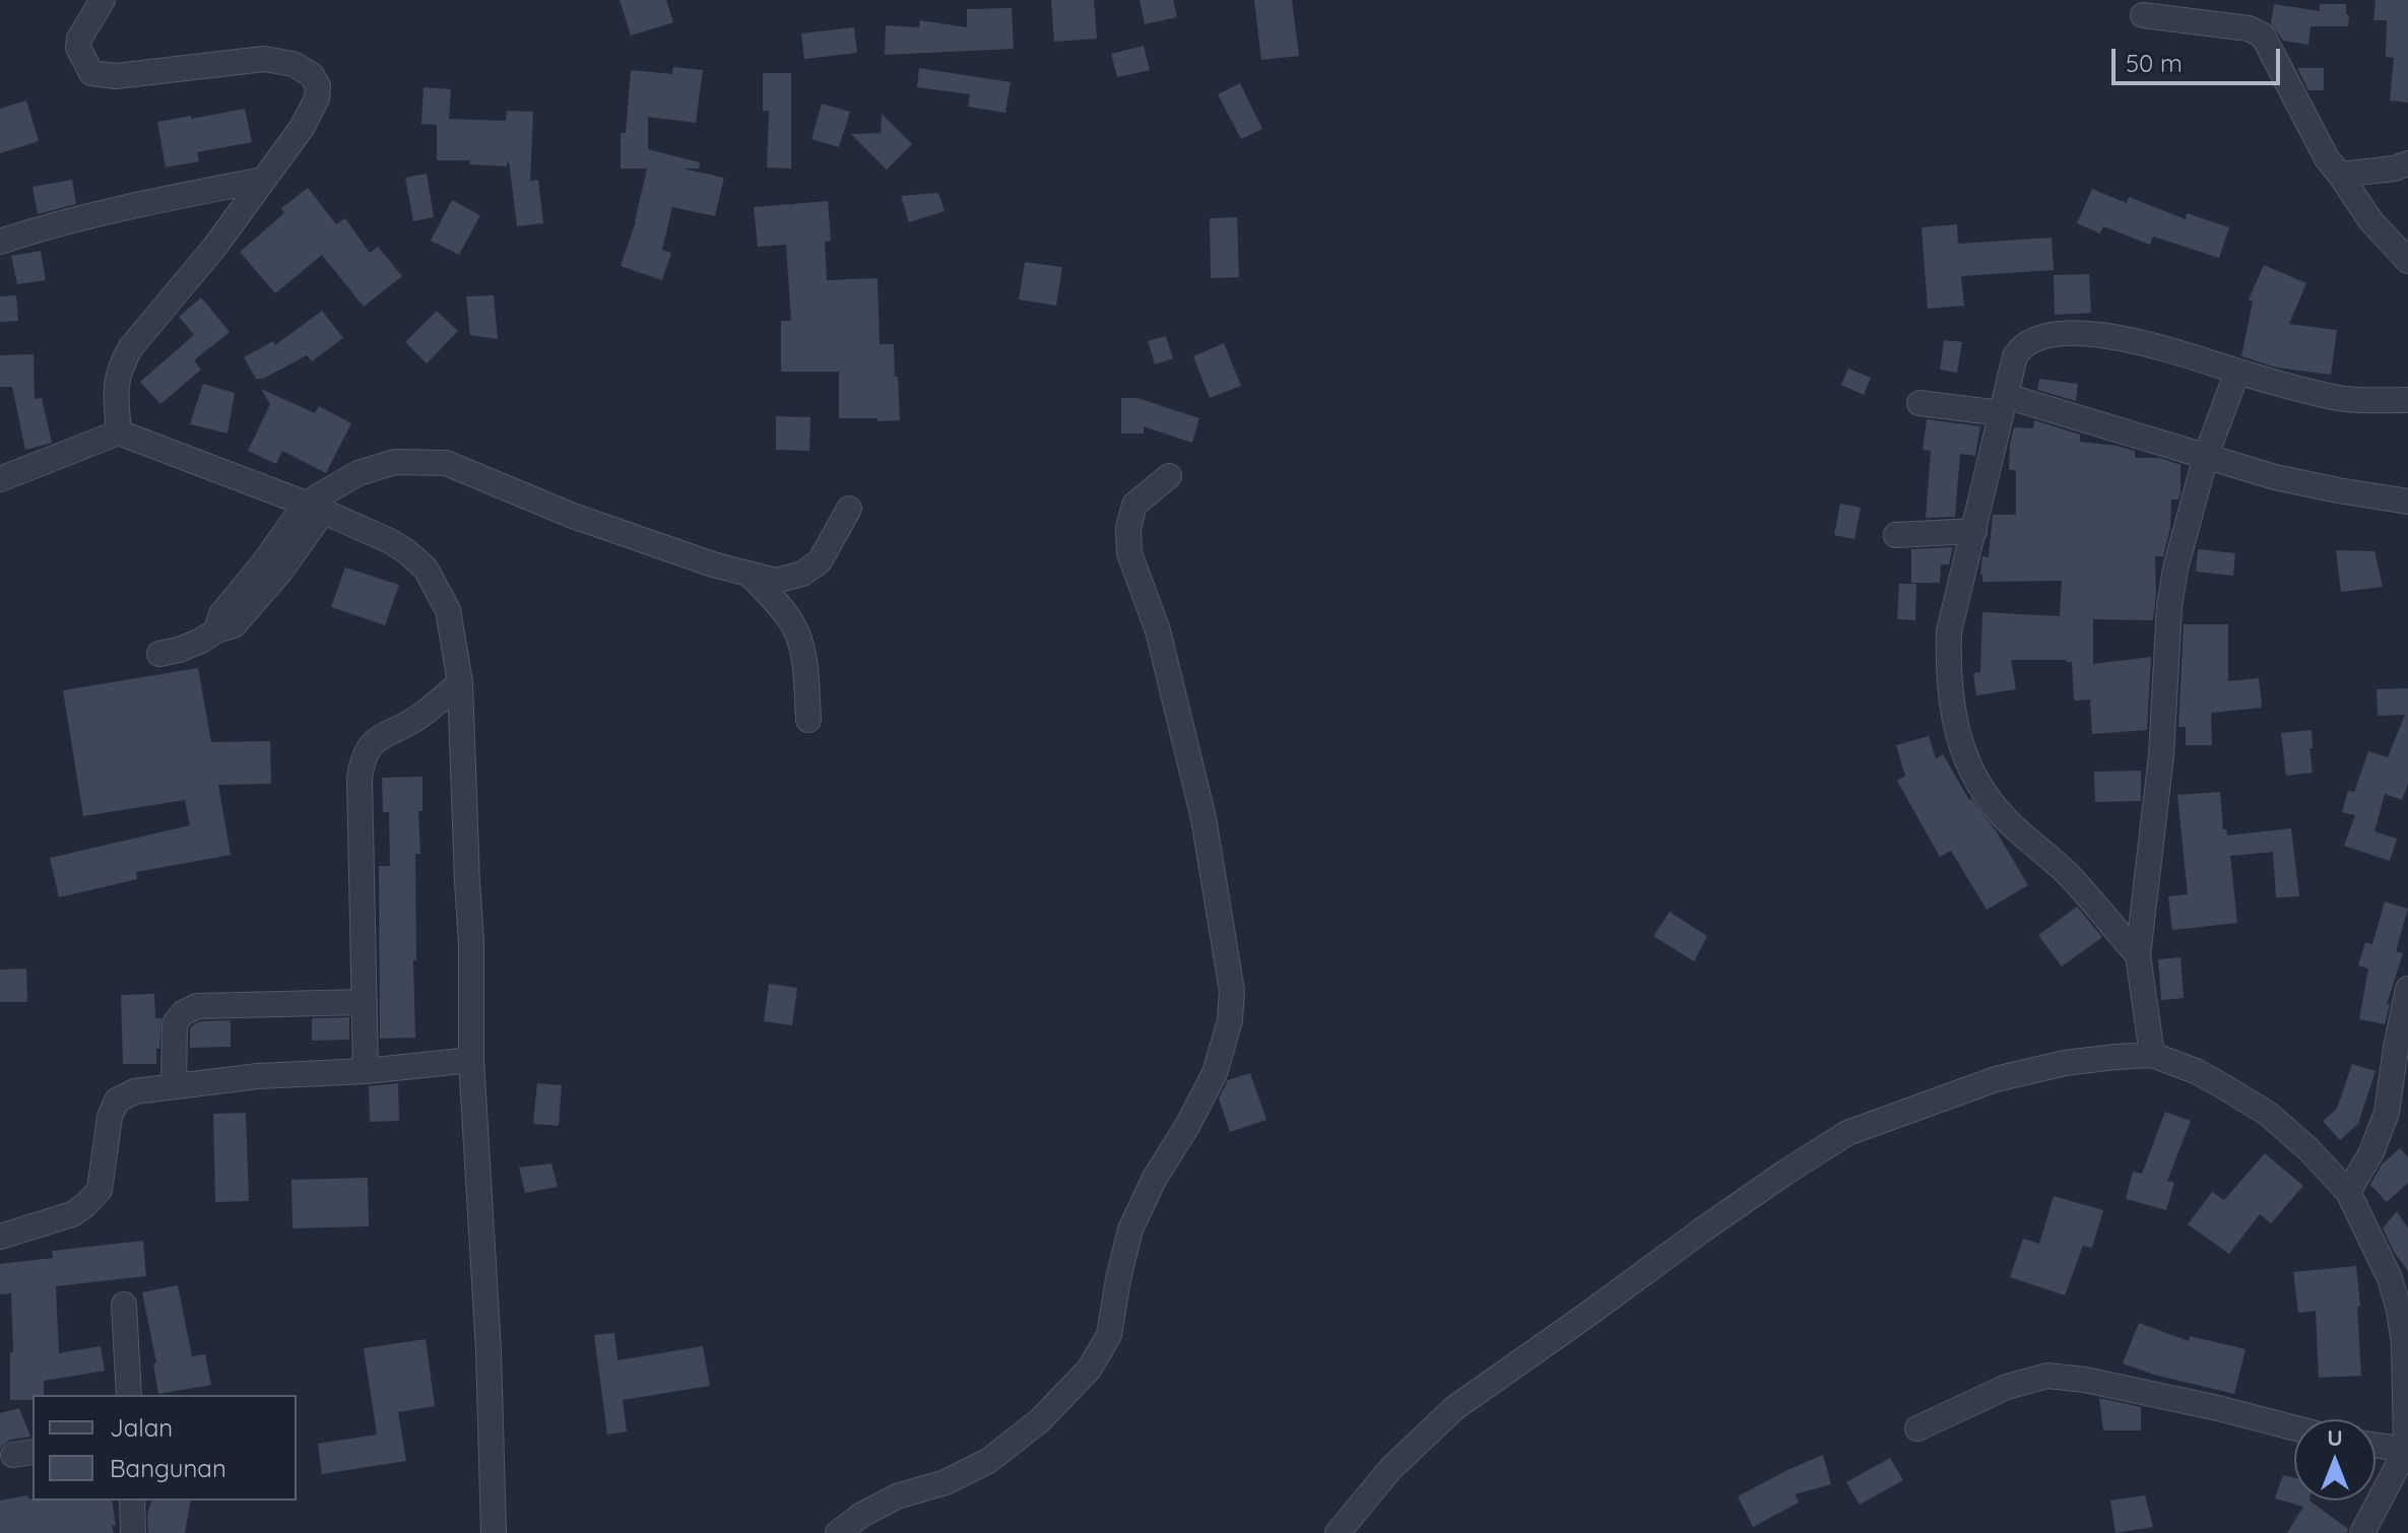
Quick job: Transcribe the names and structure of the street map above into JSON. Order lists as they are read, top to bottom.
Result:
{
  "legend": ["Jalan", "Bangunan"],
  "scale_bar": "50 m",
  "north": "top"
}
